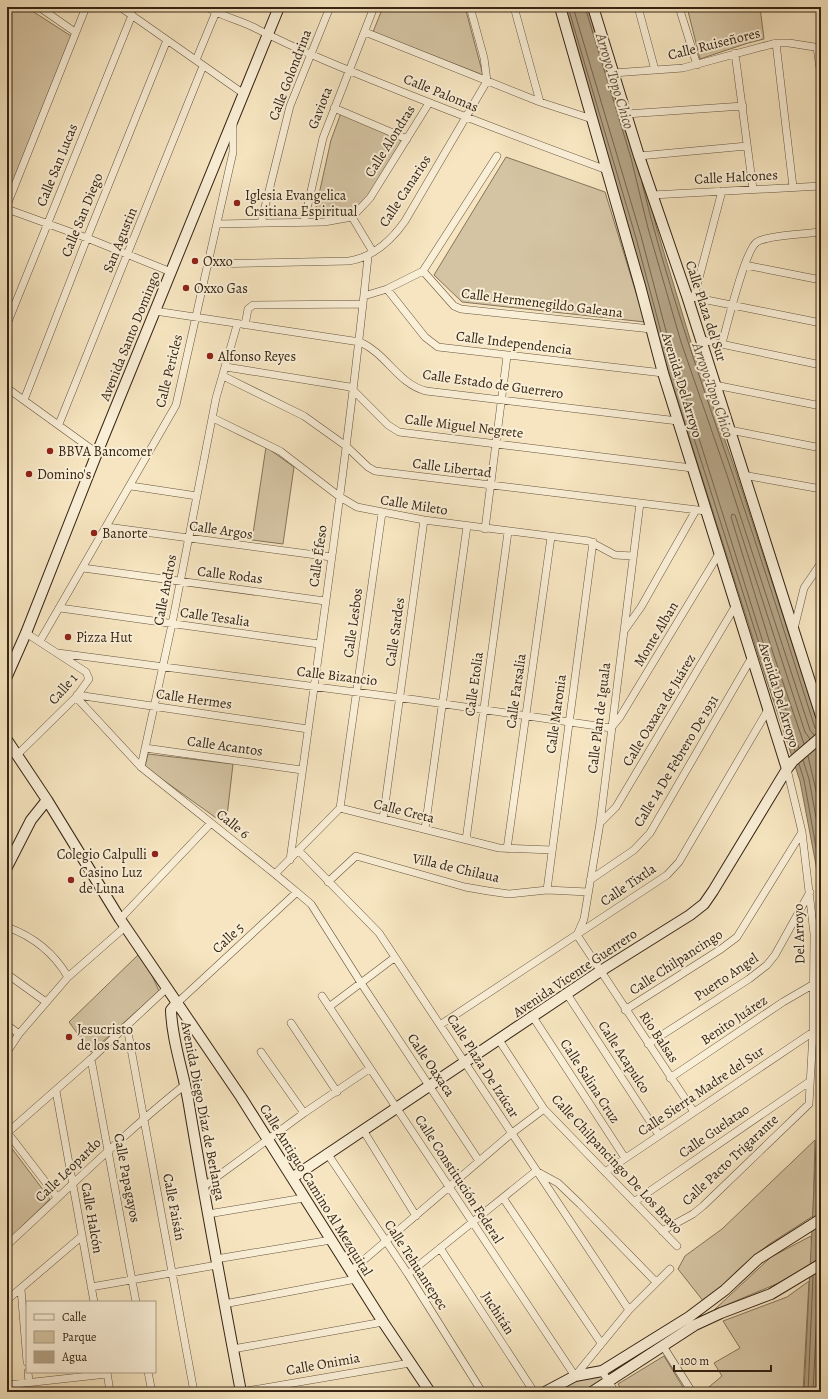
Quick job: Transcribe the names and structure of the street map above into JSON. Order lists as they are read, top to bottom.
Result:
{
  "streets": {
    "street": [
      "Calle Ruiseñores",
      "Calle Golondrina",
      "Calle Palomas",
      "Gaviota",
      "Calle Alondras",
      "Calle San Lucas",
      "Calle Halcones",
      "Calle Canarios",
      "Calle San Diego",
      "San Agustin",
      "Calle Hermenegildo Galeana",
      "Calle Plaza del Sur",
      "Avenida Santo Domingo",
      "Calle Independencia",
      "Calle Pericles",
      "Calle Estado de Guerrero",
      "Avenida Del Arroyo",
      "Calle Miguel Negrete",
      "Calle Libertad",
      "Calle Mileto",
      "Calle Argos",
      "Calle Éfeso",
      "Calle Rodas",
      "Calle Andros",
      "Calle Tesalia",
      "Calle Lesbos",
      "Calle Sardes",
      "Monte Alban",
      "Calle Bizancio",
      "Calle Etolia",
      "Calle 1",
      "Calle Farsalia",
      "Calle Hermes",
      "Calle Oaxaca de Juárez",
      "Calle Maronia",
      "Calle Plan de Iguala",
      "Calle Acantos",
      "Calle 14 De Febrero De 1931",
      "Calle Creta",
      "Calle 6",
      "Villa de Chilaua",
      "Calle Tixtla",
      "Del Arroyo",
      "Calle 5",
      "Calle Chilpancingo",
      "Avenida Vicente Guerrero",
      "Puerto Angel",
      "Benito Juárez",
      "Rio Balsas",
      "Calle Acapulco",
      "Calle Oaxaca",
      "Calle Plaza De Izúcar",
      "Calle Salina Cruz",
      "Calle Sierra Madre del Sur",
      "Avenida Diego Díaz de Berlanga",
      "Calle Guelatao",
      "Calle Pacto Trigarante",
      "Calle Chilpancingo De Los Bravo",
      "Calle Leopardo",
      "Calle Papagayos",
      "Calle Constitución Federal",
      "Calle Antiguo Camino Al Mezquital",
      "Calle Faisán",
      "Calle Halcón",
      "Calle Tehuantepec",
      "Juchitán",
      "Calle Onimia"
    ]
  },
  "crossings": [
    ["Calle Ruiseñores", "Calle Plaza del Sur"],
    ["Calle Golondrina", "Calle Palomas"],
    ["Calle Palomas", "Gaviota"],
    ["Calle Palomas", "Calle Alondras"],
    ["Calle Palomas", "Calle Canarios"],
    ["Calle Palomas", "Avenida Santo Domingo"],
    ["Calle Palomas", "Avenida Del Arroyo"],
    ["Calle Halcones", "Calle Plaza del Sur"],
    ["Calle Canarios", "Calle Pericles"],
    ["Calle Canarios", "Calle Éfeso"],
    ["Calle Hermenegildo Galeana", "Avenida Del Arroyo"],
    ["Avenida Santo Domingo", "Calle Pericles"],
    ["Avenida Santo Domingo", "Calle Estado de Guerrero"],
    ["Avenida Santo Domingo", "Calle 1"],
    ["Calle Independencia", "Avenida Del Arroyo"],
    ["Calle Pericles", "Calle Estado de Guerrero"],
    ["Calle Pericles", "Calle Argos"],
    ["Calle Pericles", "Calle Rodas"],
    ["Calle Pericles", "Calle Tesalia"],
    ["Calle Pericles", "Calle 1"],
    ["Calle Estado de Guerrero", "Avenida Del Arroyo"],
    ["Calle Estado de Guerrero", "Calle Éfeso"],
    ["Calle Estado de Guerrero", "Calle Andros"],
    ["Avenida Del Arroyo", "Calle Miguel Negrete"],
    ["Avenida Del Arroyo", "Calle Libertad"],
    ["Avenida Del Arroyo", "Monte Alban"],
    ["Avenida Del Arroyo", "Calle Oaxaca de Juárez"],
    ["Avenida Del Arroyo", "Calle 14 De Febrero De 1931"],
    ["Avenida Del Arroyo", "Calle Tixtla"],
    ["Avenida Del Arroyo", "Del Arroyo"],
    ["Avenida Del Arroyo", "Avenida Vicente Guerrero"],
    ["Calle Miguel Negrete", "Calle Éfeso"],
    ["Calle Libertad", "Calle Éfeso"],
    ["Calle Libertad", "Calle Andros"],
    ["Calle Libertad", "Calle Plan de Iguala"],
    ["Calle Mileto", "Calle Éfeso"],
    ["Calle Mileto", "Calle Andros"],
    ["Calle Mileto", "Calle Lesbos"],
    ["Calle Mileto", "Calle Sardes"],
    ["Calle Mileto", "Calle Etolia"],
    ["Calle Mileto", "Calle Farsalia"],
    ["Calle Mileto", "Calle Maronia"],
    ["Calle Mileto", "Calle Plan de Iguala"],
    ["Calle Argos", "Calle Éfeso"],
    ["Calle Argos", "Calle Andros"],
    ["Calle Éfeso", "Calle Rodas"],
    ["Calle Éfeso", "Calle Andros"],
    ["Calle Éfeso", "Calle Tesalia"],
    ["Calle Éfeso", "Calle Bizancio"],
    ["Calle Éfeso", "Calle Hermes"],
    ["Calle Éfeso", "Calle Acantos"],
    ["Calle Rodas", "Calle Andros"],
    ["Calle Andros", "Calle Tesalia"],
    ["Calle Andros", "Calle Bizancio"],
    ["Calle Andros", "Calle Hermes"],
    ["Calle Andros", "Calle Acantos"],
    ["Calle Andros", "Calle 6"],
    ["Calle Lesbos", "Calle Bizancio"],
    ["Calle Lesbos", "Calle Creta"],
    ["Calle Sardes", "Calle Bizancio"],
    ["Calle Sardes", "Calle Creta"],
    ["Monte Alban", "Calle Bizancio"],
    ["Monte Alban", "Calle Plan de Iguala"],
    ["Calle Bizancio", "Calle Etolia"],
    ["Calle Bizancio", "Calle 1"],
    ["Calle Bizancio", "Calle Farsalia"],
    ["Calle Bizancio", "Calle Maronia"],
    ["Calle Bizancio", "Calle Plan de Iguala"],
    ["Calle Etolia", "Calle Creta"],
    ["Calle 1", "Calle Hermes"],
    ["Calle 1", "Calle 6"],
    ["Calle 1", "Avenida Diego Díaz de Berlanga"],
    ["Calle Farsalia", "Calle Creta"],
    ["Calle Hermes", "Calle 6"],
    ["Calle Oaxaca de Juárez", "Calle Plan de Iguala"],
    ["Calle Maronia", "Calle Creta"],
    ["Calle Maronia", "Villa de Chilaua"],
    ["Calle Plan de Iguala", "Calle 14 De Febrero De 1931"],
    ["Calle Plan de Iguala", "Villa de Chilaua"],
    ["Calle Plan de Iguala", "Calle Tixtla"],
    ["Calle Plan de Iguala", "Rio Balsas"],
    ["Calle 6", "Calle 5"],
    ["Calle 6", "Calle Oaxaca"],
    ["Villa de Chilaua", "Calle Plaza De Izúcar"],
    ["Calle Tixtla", "Rio Balsas"],
    ["Calle Tixtla", "Calle Plaza De Izúcar"],
    ["Del Arroyo", "Calle Chilpancingo"],
    ["Del Arroyo", "Avenida Vicente Guerrero"],
    ["Del Arroyo", "Puerto Angel"],
    ["Del Arroyo", "Benito Juárez"],
    ["Del Arroyo", "Calle Sierra Madre del Sur"],
    ["Del Arroyo", "Calle Guelatao"],
    ["Del Arroyo", "Calle Pacto Trigarante"],
    ["Calle 5", "Avenida Diego Díaz de Berlanga"],
    ["Calle 5", "Calle Antiguo Camino Al Mezquital"],
    ["Calle Chilpancingo", "Rio Balsas"],
    ["Avenida Vicente Guerrero", "Rio Balsas"],
    ["Avenida Vicente Guerrero", "Calle Acapulco"],
    ["Avenida Vicente Guerrero", "Calle Oaxaca"],
    ["Avenida Vicente Guerrero", "Calle Plaza De Izúcar"],
    ["Avenida Vicente Guerrero", "Calle Salina Cruz"],
    ["Avenida Vicente Guerrero", "Calle Chilpancingo De Los Bravo"],
    ["Avenida Vicente Guerrero", "Calle Constitución Federal"],
    ["Avenida Vicente Guerrero", "Calle Antiguo Camino Al Mezquital"],
    ["Avenida Vicente Guerrero", "Calle Tehuantepec"],
    ["Puerto Angel", "Rio Balsas"],
    ["Benito Juárez", "Rio Balsas"],
    ["Rio Balsas", "Calle Sierra Madre del Sur"],
    ["Calle Acapulco", "Calle Sierra Madre del Sur"],
    ["Calle Salina Cruz", "Calle Sierra Madre del Sur"],
    ["Calle Sierra Madre del Sur", "Calle Chilpancingo De Los Bravo"],
    ["Avenida Diego Díaz de Berlanga", "Calle Leopardo"],
    ["Avenida Diego Díaz de Berlanga", "Calle Antiguo Camino Al Mezquital"],
    ["Avenida Diego Díaz de Berlanga", "Calle Onimia"],
    ["Calle Guelatao", "Calle Chilpancingo De Los Bravo"],
    ["Calle Pacto Trigarante", "Calle Chilpancingo De Los Bravo"],
    ["Calle Leopardo", "Calle Papagayos"],
    ["Calle Leopardo", "Calle Faisán"],
    ["Calle Leopardo", "Calle Halcón"],
    ["Calle Antiguo Camino Al Mezquital", "Calle Onimia"]
  ],
  "water": ["Arroyo Topo Chico"],
  "places": [
    "Iglesia Evangelica Crsitiana Espiritual",
    "Oxxo",
    "Oxxo Gas",
    "Alfonso Reyes",
    "BBVA Bancomer",
    "Domino's",
    "Banorte",
    "Pizza Hut",
    "Colegio Calpulli",
    "Casino Luz de Luna",
    "Jesucristo de los Santos"
  ],
  "legend": ["Calle", "Parque", "Agua"],
  "scale_bar": "100 m"
}
